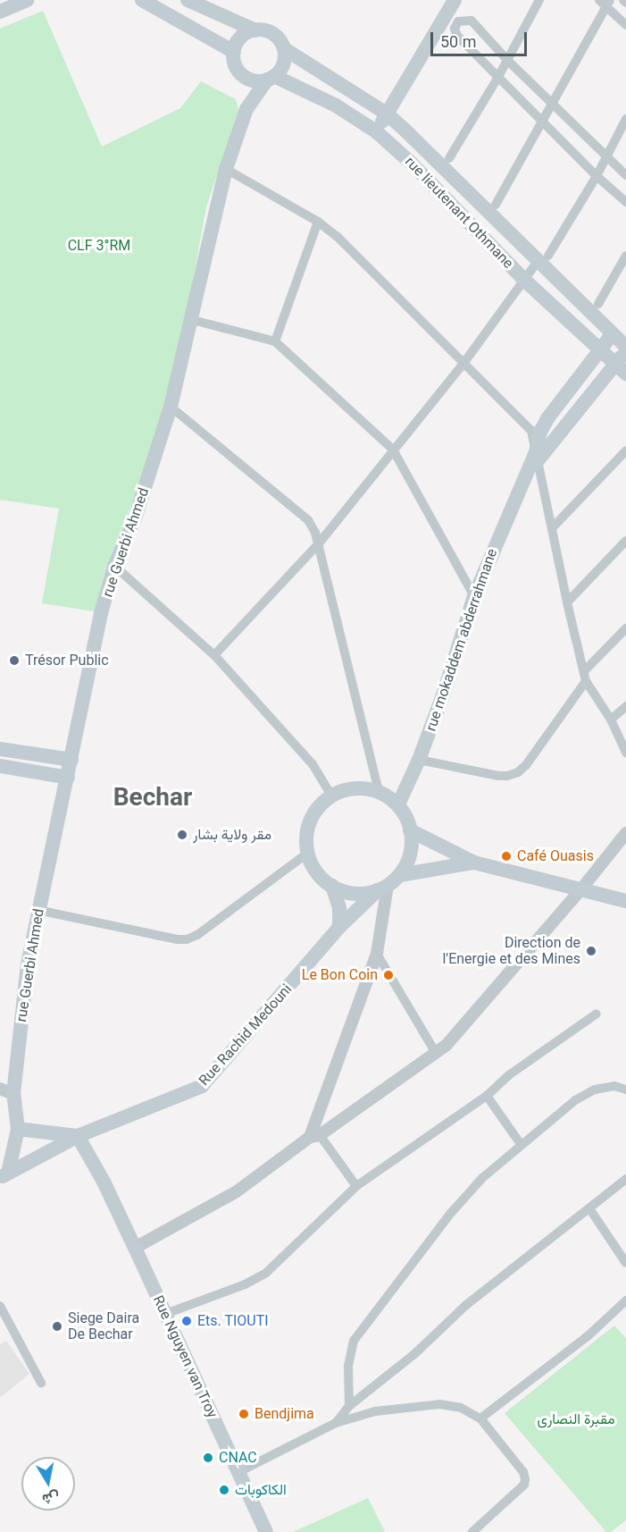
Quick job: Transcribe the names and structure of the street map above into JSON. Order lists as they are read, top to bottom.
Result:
{
  "streets": {
    "main road": [
      "rue lieutenant Othmane",
      "rue Guerbi Ahmed",
      "rue mokaddem abderrahmane",
      "Rue Rachid Medouni",
      "Rue Nguyen van Troy"
    ]
  },
  "crossings": [
    ["rue lieutenant Othmane", "rue mokaddem abderrahmane"],
    ["rue Guerbi Ahmed", "Rue Rachid Medouni"],
    ["rue mokaddem abderrahmane", "Rue Rachid Medouni"],
    ["Rue Rachid Medouni", "Rue Nguyen van Troy"]
  ],
  "districts": ["Bechar"],
  "parks": ["CLF 3°RM", "مقبرة النصارى"],
  "places": [
    "Trésor Public",
    "مقر ولاية بشار",
    "Café Ouasis",
    "Direction de l'Energie et des Mines",
    "Le Bon Coin",
    "Ets. TIOUTI",
    "Siege Daira De Bechar",
    "Bendjima",
    "CNAC",
    "الكاكوبات"
  ],
  "scale_bar": "50 m",
  "north": "bottom"
}
